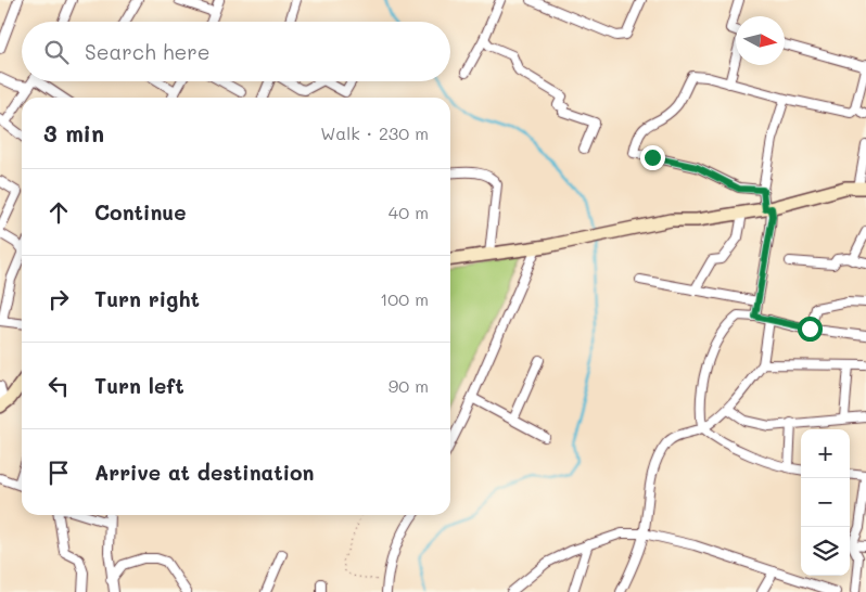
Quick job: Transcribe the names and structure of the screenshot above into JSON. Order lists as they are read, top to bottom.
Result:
{
  "north": "right",
  "page": {
    "search": "Search here",
    "heading": ["3 min", "Walk · 230 m"],
    "list": [
      ["Continue", "40 m"],
      ["Turn right", "100 m"],
      ["Turn left", "90 m"],
      "Arrive at destination"
    ],
    "map_buttons": ["+", "−"]
  }
}
